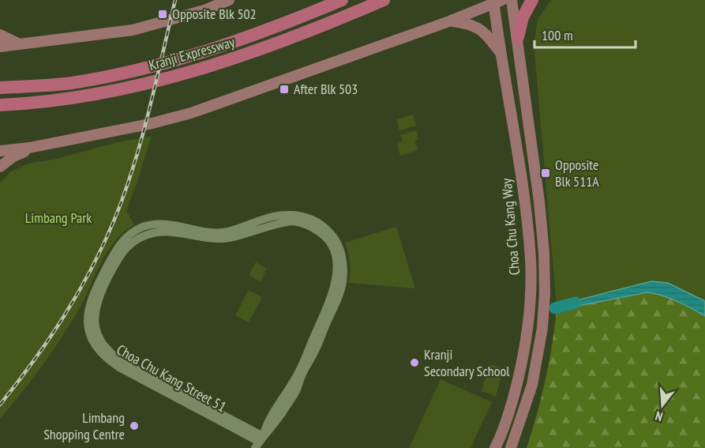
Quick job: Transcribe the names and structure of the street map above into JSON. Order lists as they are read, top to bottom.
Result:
{
  "streets": {
    "highway": ["Kranji Expressway"],
    "main road": ["Choa Chu Kang Way"],
    "street": ["Choa Chu Kang Street 51"]
  },
  "parks": ["Limbang Park"],
  "places": {
    "transit": ["Opposite Blk 502", "After Blk 503", "Opposite Blk 511A"],
    "other": ["Kranji Secondary School", "Limbang Shopping Centre"]
  },
  "scale_bar": "100 m",
  "north": "bottom"
}
